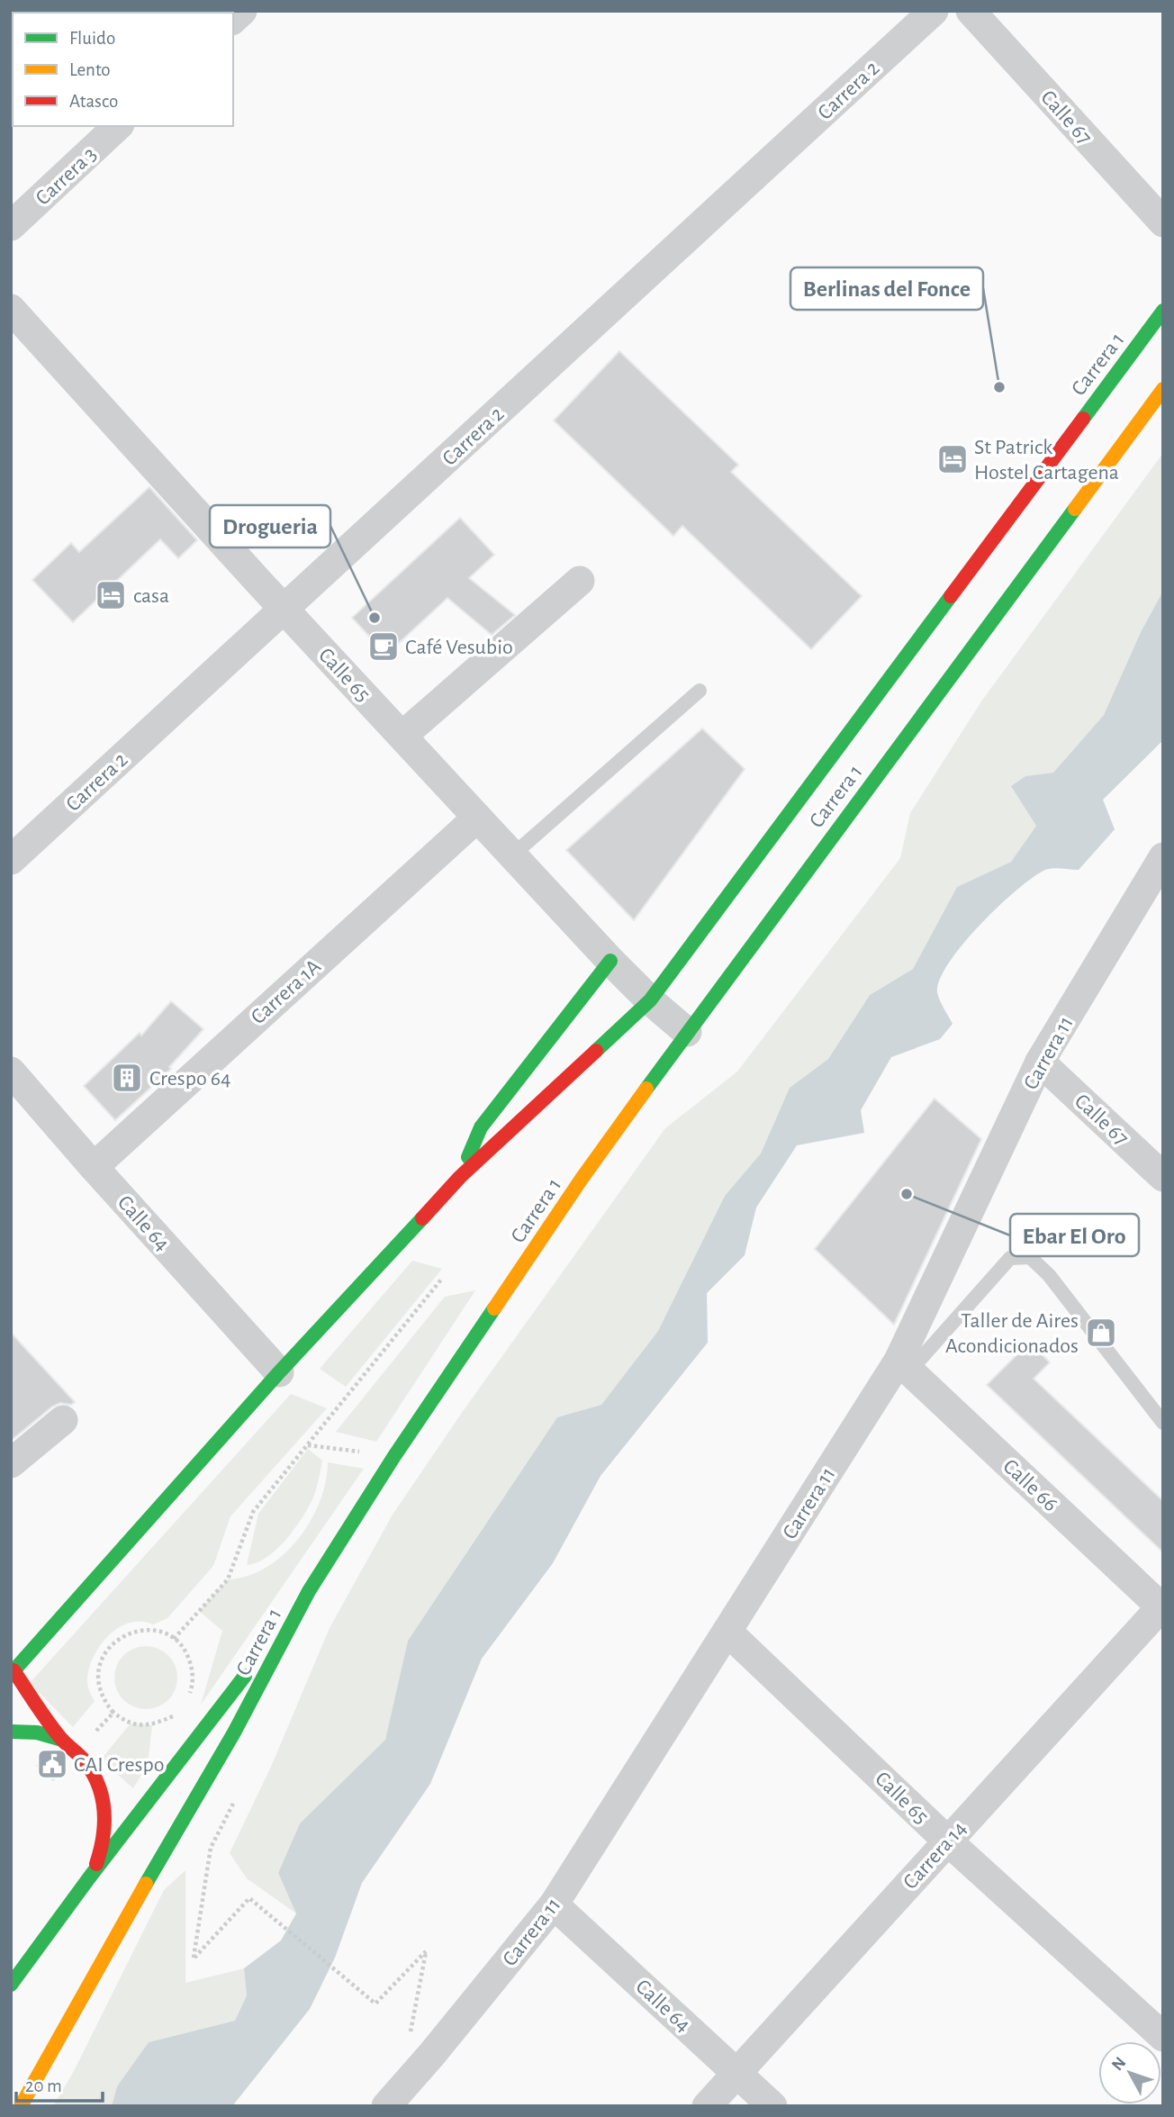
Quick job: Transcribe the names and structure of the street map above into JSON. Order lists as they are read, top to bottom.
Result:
{
  "streets": {
    "main road": ["Carrera 1"],
    "street": [
      "Carrera 2",
      "Calle 67",
      "Carrera 3",
      "Calle 65",
      "Carrera 1A",
      "Carrera 11",
      "Calle 64",
      "Calle 66",
      "Carrera 14"
    ]
  },
  "crossings": [
    ["Carrera 2", "Calle 65"],
    ["Calle 67", "Carrera 11"],
    ["Carrera 1", "Calle 65"],
    ["Carrera 1", "Calle 64"],
    ["Calle 65", "Carrera 1A"],
    ["Calle 65", "Carrera 11"],
    ["Calle 65", "Carrera 14"],
    ["Carrera 1A", "Calle 64"],
    ["Carrera 11", "Calle 64"],
    ["Carrera 11", "Calle 66"],
    ["Calle 64", "Carrera 14"],
    ["Calle 66", "Carrera 14"]
  ],
  "places": {
    "other": ["Berlinas del Fonce", "Drogueria", "Ebar El Oro"],
    "hotel": ["St Patrick Hostel Cartagena", "casa"],
    "cafe": ["Café Vesubio"],
    "building": ["Crespo 64"],
    "shop": ["Taller de Aires Acondicionados"],
    "public building": ["CAI Crespo"]
  },
  "legend": ["Fluido", "Lento", "Atasco"],
  "scale_bar": "20 m",
  "north": "top left"
}
